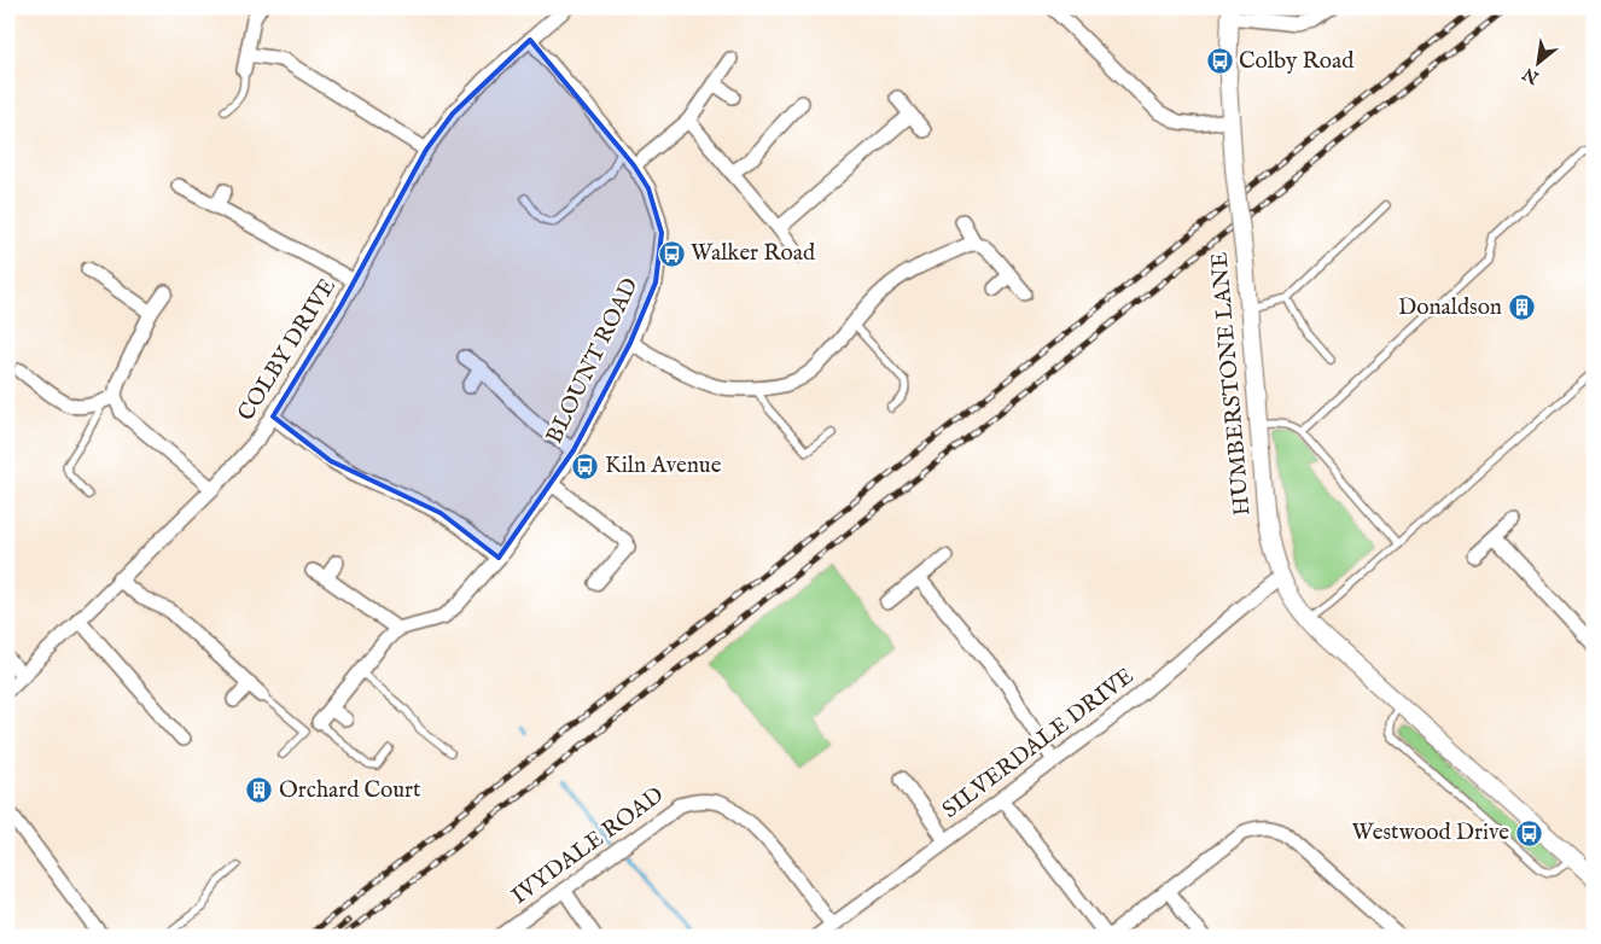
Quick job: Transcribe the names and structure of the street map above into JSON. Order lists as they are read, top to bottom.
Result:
{
  "streets": {
    "street": [
      "COLBY DRIVE",
      "BLOUNT ROAD",
      "HUMBERSTONE LANE",
      "SILVERDALE DRIVE",
      "IVYDALE ROAD"
    ]
  },
  "crossings": [
    ["COLBY DRIVE", "BLOUNT ROAD"],
    ["HUMBERSTONE LANE", "SILVERDALE DRIVE"],
    ["SILVERDALE DRIVE", "IVYDALE ROAD"]
  ],
  "places": {
    "bus stop": [
      "Colby Road",
      "Walker Road",
      "Kiln Avenue",
      "Westwood Drive"
    ],
    "building": ["Donaldson", "Orchard Court"]
  },
  "north": "bottom left"
}
